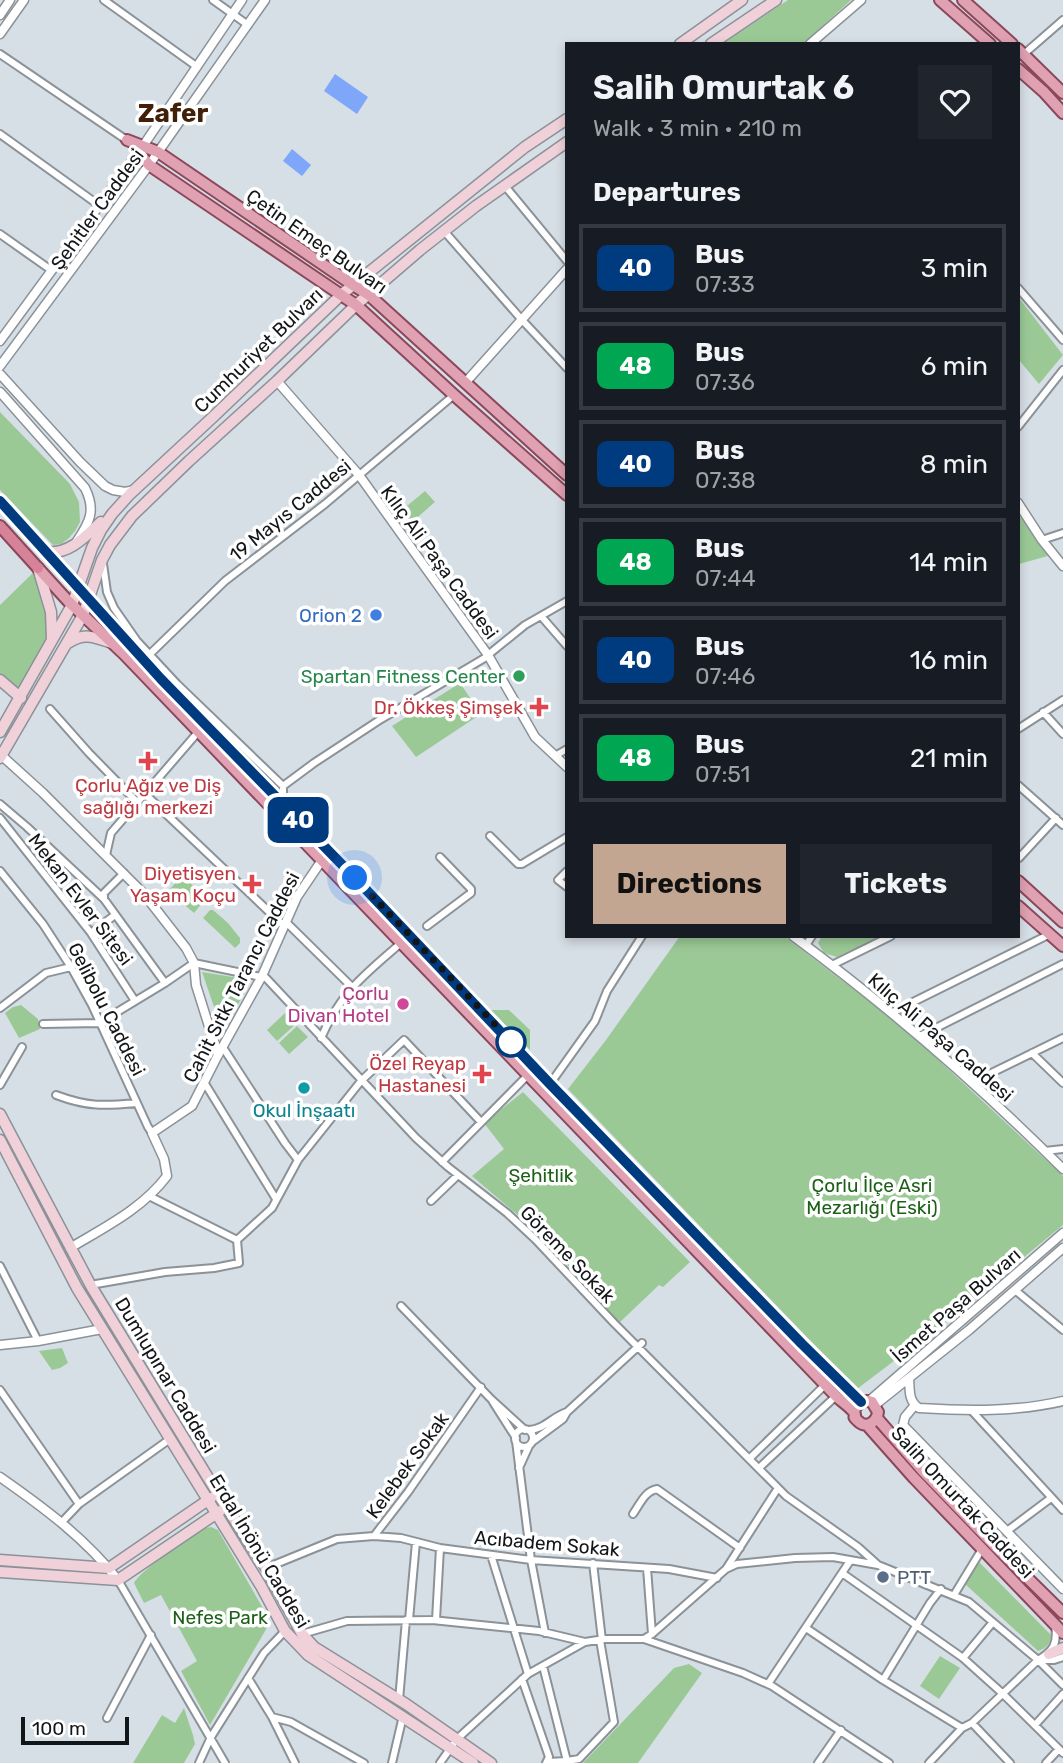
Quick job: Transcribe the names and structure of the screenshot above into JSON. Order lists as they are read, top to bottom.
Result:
{
  "streets": {
    "main road": [
      "Çetin Emeç Bulvarı",
      "Cumhuriyet Bulvarı",
      "Dumlupınar Caddesi",
      "Salih Omurtak Caddesi",
      "Erdal İnönü Caddesi"
    ],
    "street": [
      "Şehitler Caddesi",
      "19 Mayıs Caddesi",
      "Kılıç Ali Paşa Caddesi",
      "Mekan Evler Sitesi",
      "Cahit Sıtkı Tarancı Caddesi",
      "Gelibolu Caddesi",
      "Göreme Sokak",
      "İsmet Paşa Bulvarı",
      "Kelebek Sokak",
      "Acıbadem Sokak"
    ]
  },
  "crossings": [
    ["Şehitler Caddesi", "Çetin Emeç Bulvarı"],
    ["Çetin Emeç Bulvarı", "Cumhuriyet Bulvarı"],
    ["Çetin Emeç Bulvarı", "19 Mayıs Caddesi"],
    ["Cumhuriyet Bulvarı", "Kılıç Ali Paşa Caddesi"],
    ["19 Mayıs Caddesi", "Kılıç Ali Paşa Caddesi"],
    ["Cahit Sıtkı Tarancı Caddesi", "Gelibolu Caddesi"],
    ["Cahit Sıtkı Tarancı Caddesi", "Göreme Sokak"],
    ["Dumlupınar Caddesi", "Kelebek Sokak"],
    ["Dumlupınar Caddesi", "Erdal İnönü Caddesi"],
    ["Kelebek Sokak", "Acıbadem Sokak"]
  ],
  "districts": ["Zafer"],
  "parks": ["Şehitlik", "Çorlu İlçe Asri Mezarlığı (Eski)", "Nefes Park"],
  "places": {
    "other": [
      "Orion 2",
      "Spartan Fitness Center",
      "Çorlu Divan Hotel",
      "Okul İnşaatı",
      "PTT"
    ],
    "health": [
      "Dr. Ökkeş Şimşek",
      "Çorlu Ağız ve Diş sağlığı merkezi",
      "Diyetisyen Yaşam Koçu",
      "Özel Reyap Hastanesi"
    ]
  },
  "lines": ["bus line 40"],
  "scale_bar": "100 m",
  "page": {
    "on_map": "40",
    "heading": [
      ["Salih Omurtak 6", "Walk · 3 min · 210 m"],
      "Departures"
    ],
    "list": [
      {
        "mark": "40",
        "name": "Bus",
        "note": "07:33",
        "value": "3 min"
      },
      {
        "mark": "48",
        "name": "Bus",
        "note": "07:36",
        "value": "6 min"
      },
      {
        "mark": "40",
        "name": "Bus",
        "note": "07:38",
        "value": "8 min"
      },
      {
        "mark": "48",
        "name": "Bus",
        "note": "07:44",
        "value": "14 min"
      },
      {
        "mark": "40",
        "name": "Bus",
        "note": "07:46",
        "value": "16 min"
      },
      {
        "mark": "48",
        "name": "Bus",
        "note": "07:51",
        "value": "21 min"
      }
    ],
    "buttons": ["Directions", "Tickets"],
    "scale": "100 m"
  }
}
